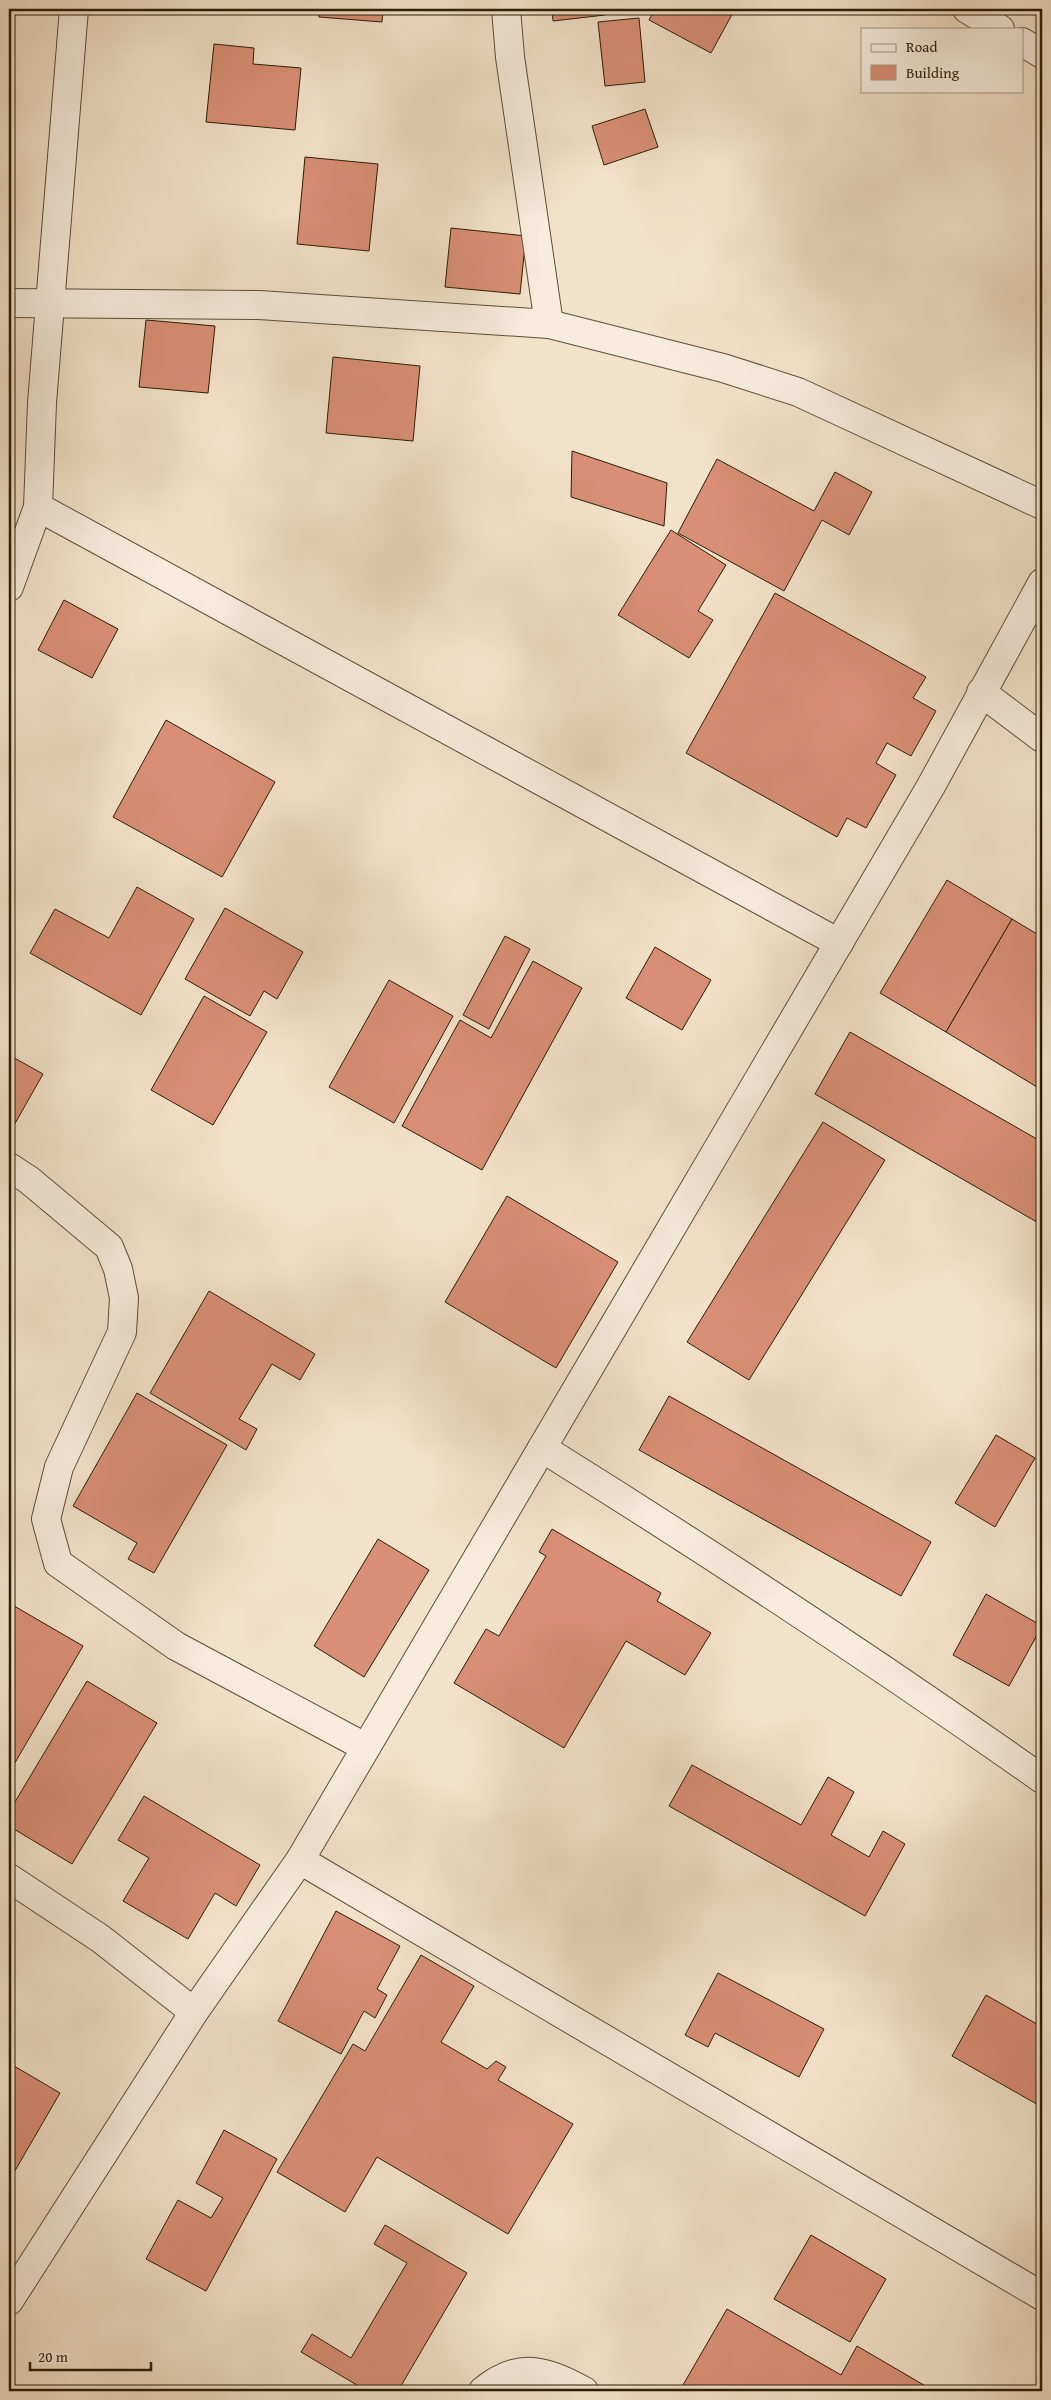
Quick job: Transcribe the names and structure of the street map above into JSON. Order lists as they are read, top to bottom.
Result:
{
  "legend": ["Road", "Building"],
  "scale_bar": "20 m"
}
